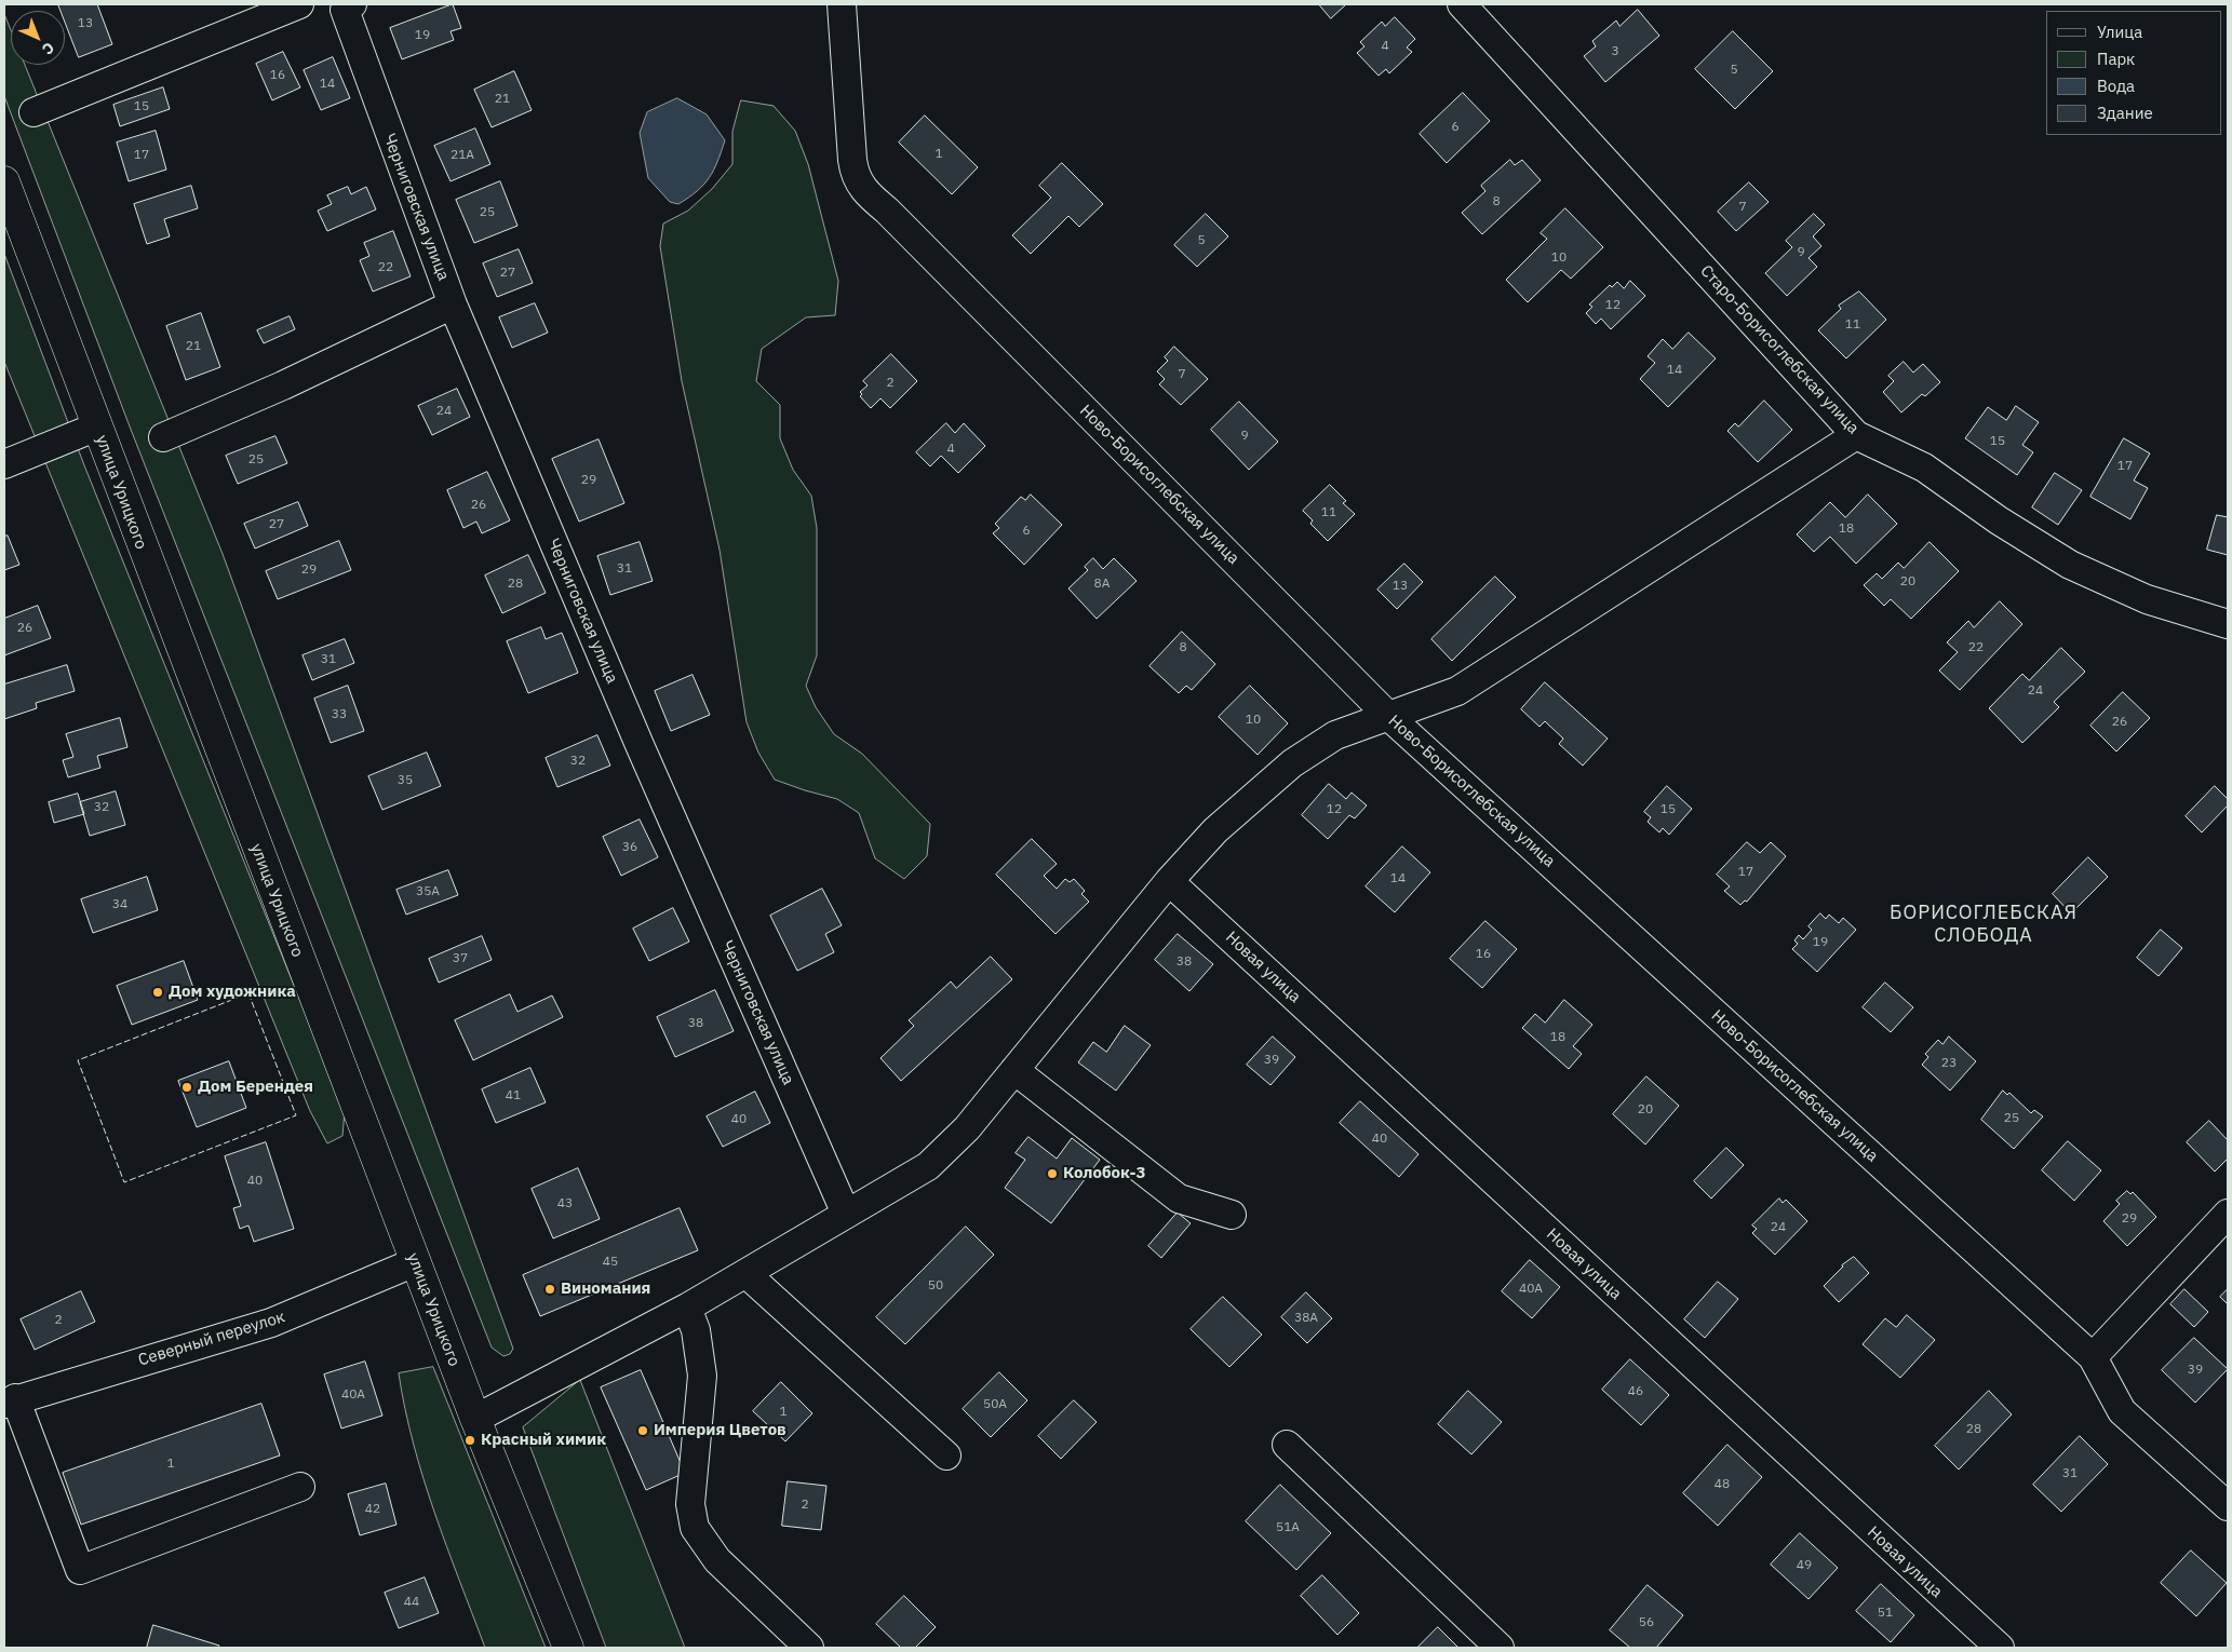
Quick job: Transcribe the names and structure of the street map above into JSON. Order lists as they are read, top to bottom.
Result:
{
  "streets": {
    "main road": ["улица Урицкого"],
    "street": [
      "Черниговская улица",
      "Старо-Борисоглебская улица",
      "Ново-Борисоглебская улица",
      "Новая улица",
      "Северный переулок"
    ]
  },
  "crossings": [
    ["улица Урицкого", "Северный переулок"]
  ],
  "districts": ["БОРИСОГЛЕБСКАЯ СЛОБОДА"],
  "places": [
    "Дом художника",
    "Дом Берендея",
    "Колобок-3",
    "Виномания",
    "Империя Цветов",
    "Красный химик"
  ],
  "house_numbers": [
    "13",
    "19",
    "4",
    "3",
    "5",
    "16",
    "14",
    "21",
    "15",
    "6",
    "1",
    "17",
    "21А",
    "8",
    "7",
    "25",
    "5",
    "9",
    "10",
    "22",
    "27",
    "12",
    "11",
    "21",
    "14",
    "7",
    "2",
    "24",
    "9",
    "15",
    "4",
    "25",
    "17",
    "29",
    "26",
    "11",
    "27",
    "18",
    "6",
    "31",
    "29",
    "20",
    "28",
    "8А",
    "13",
    "26",
    "8",
    "22",
    "31",
    "24",
    "33",
    "10",
    "26",
    "32",
    "35",
    "32",
    "12",
    "15",
    "36",
    "17",
    "14",
    "35А",
    "34",
    "19",
    "16",
    "37",
    "38",
    "38",
    "18",
    "39",
    "23",
    "41",
    "20",
    "25",
    "40",
    "40",
    "40",
    "43",
    "29",
    "24",
    "45",
    "50",
    "40А",
    "38А",
    "2",
    "39",
    "46",
    "40А",
    "50А",
    "1",
    "28",
    "1",
    "31",
    "48",
    "2",
    "42",
    "51А",
    "49",
    "44",
    "51",
    "56"
  ],
  "legend": [
    "Улица",
    "Парк",
    "Вода",
    "Здание"
  ],
  "north": "bottom right"
}
